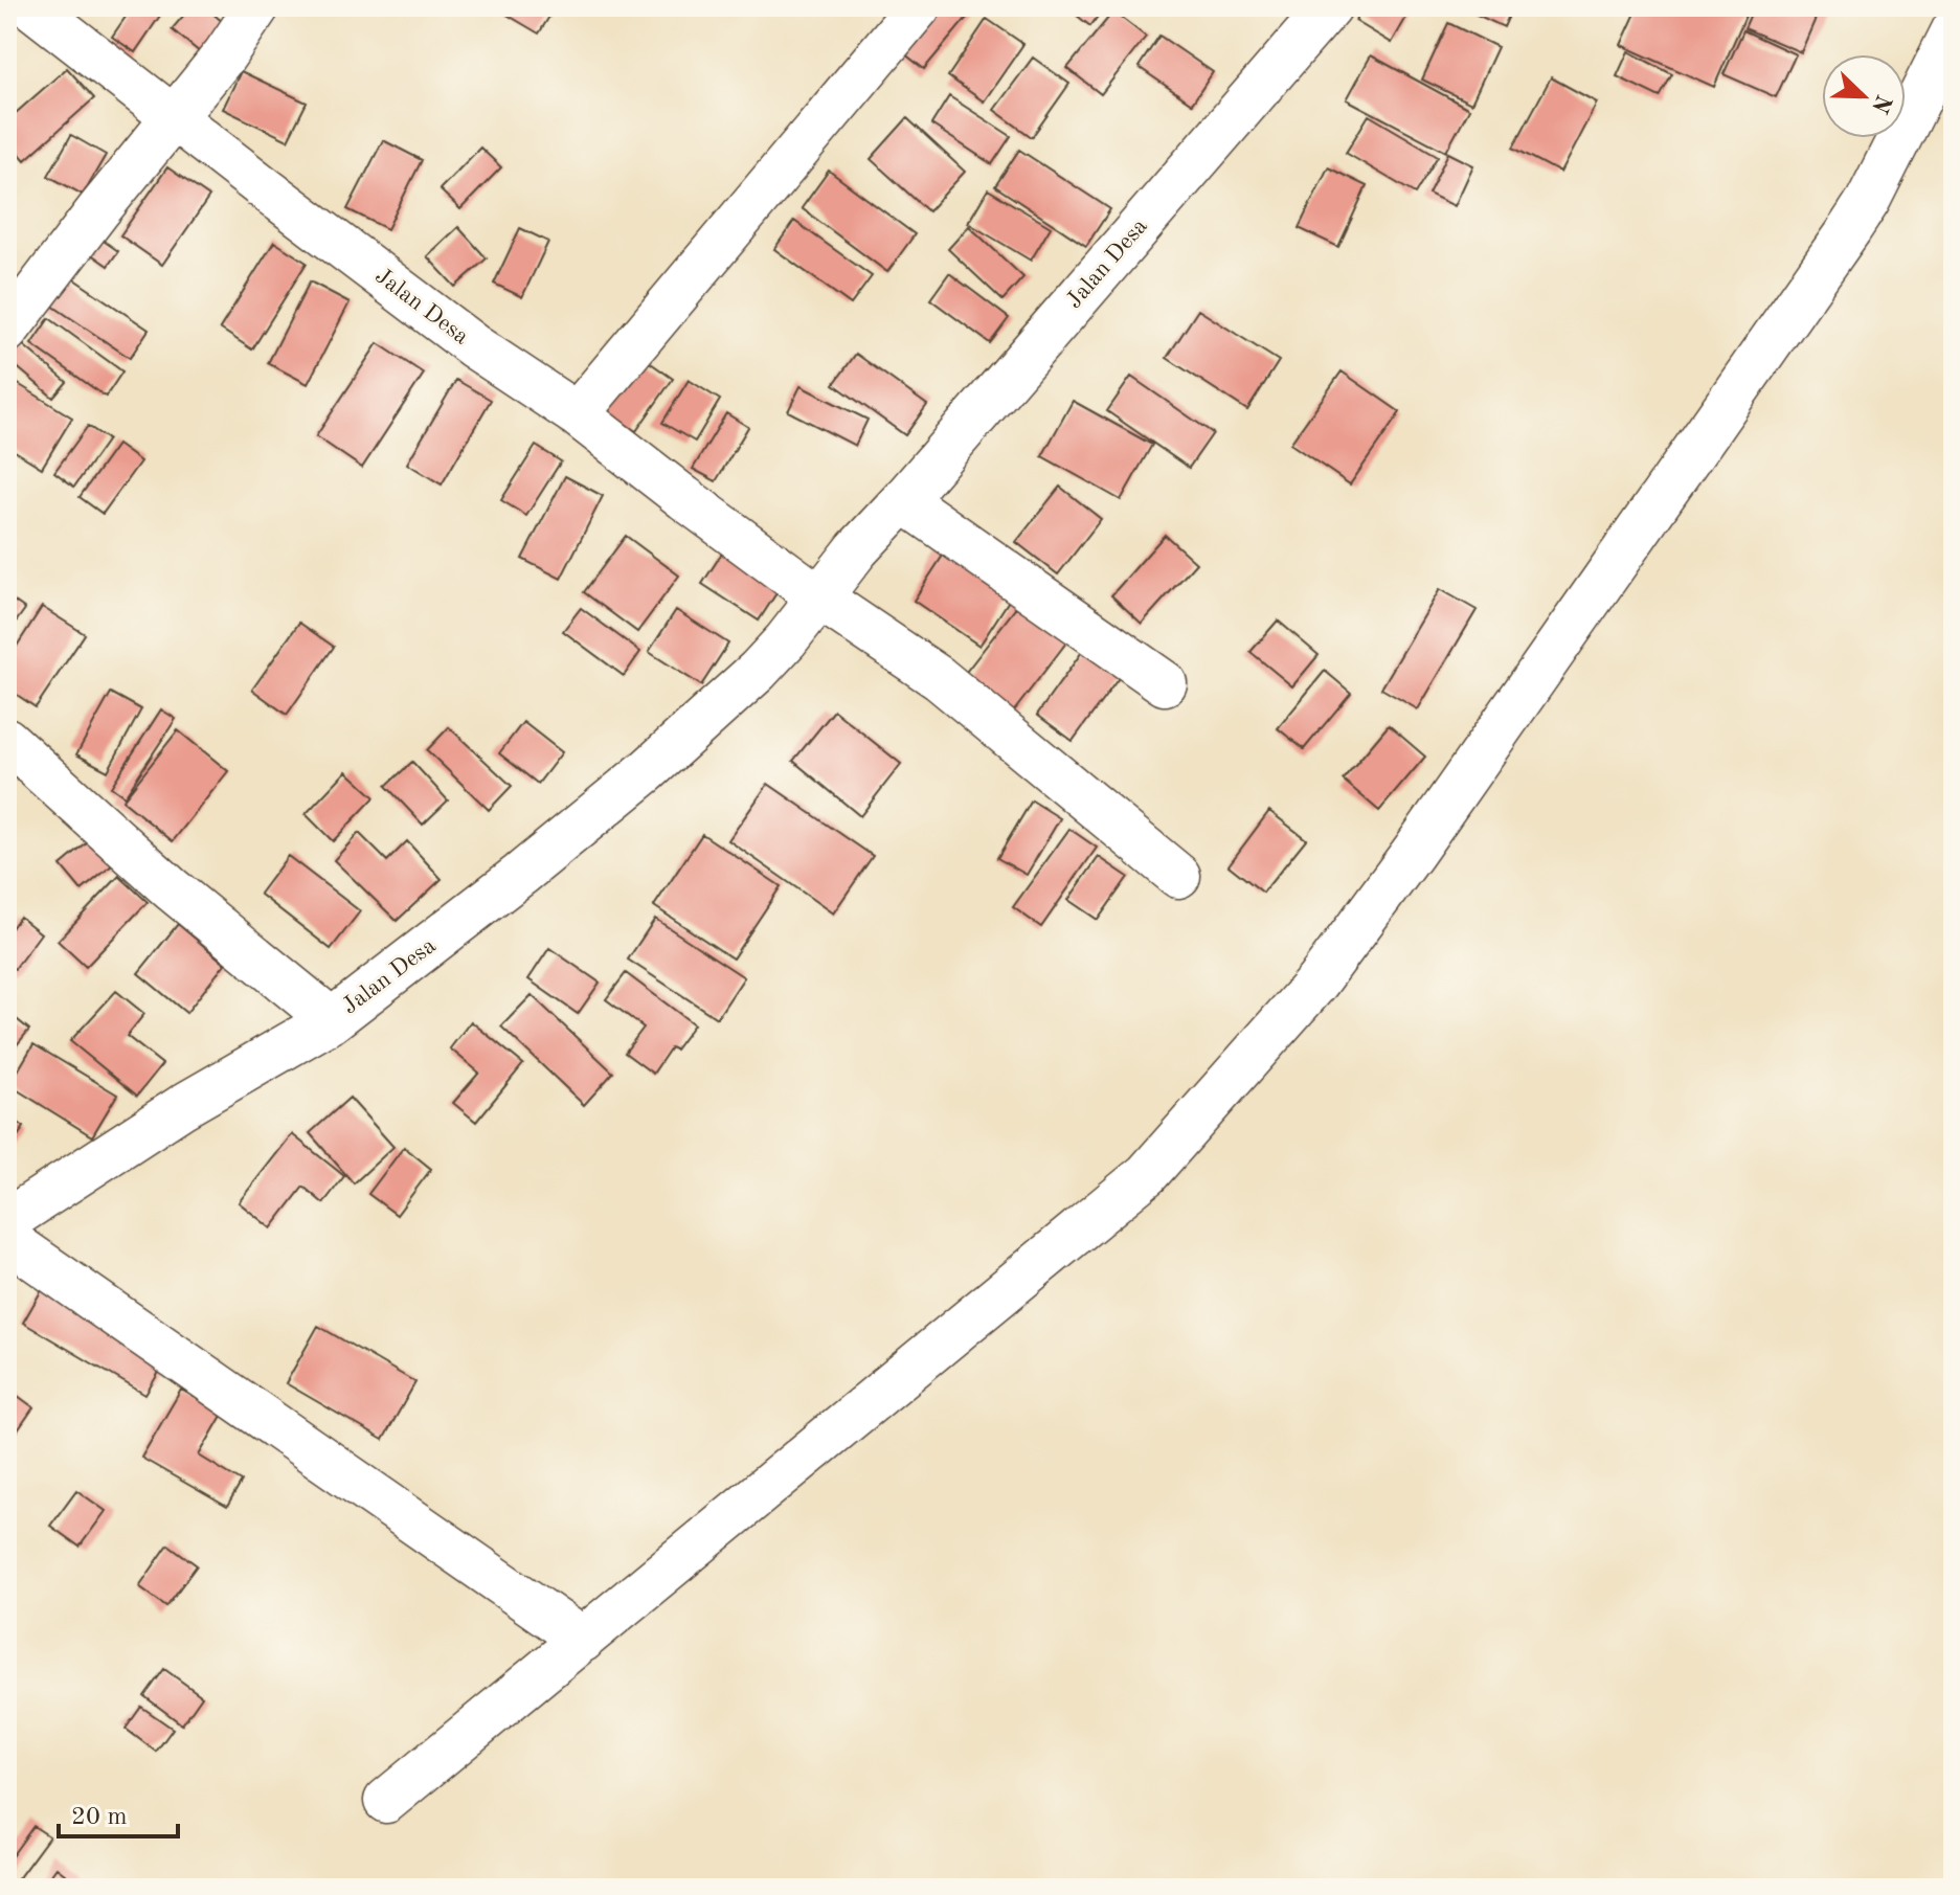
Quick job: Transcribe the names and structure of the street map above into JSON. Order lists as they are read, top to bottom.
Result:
{
  "streets": {
    "street": ["Jalan Desa"]
  },
  "scale_bar": "20 m",
  "north": "bottom right"
}
